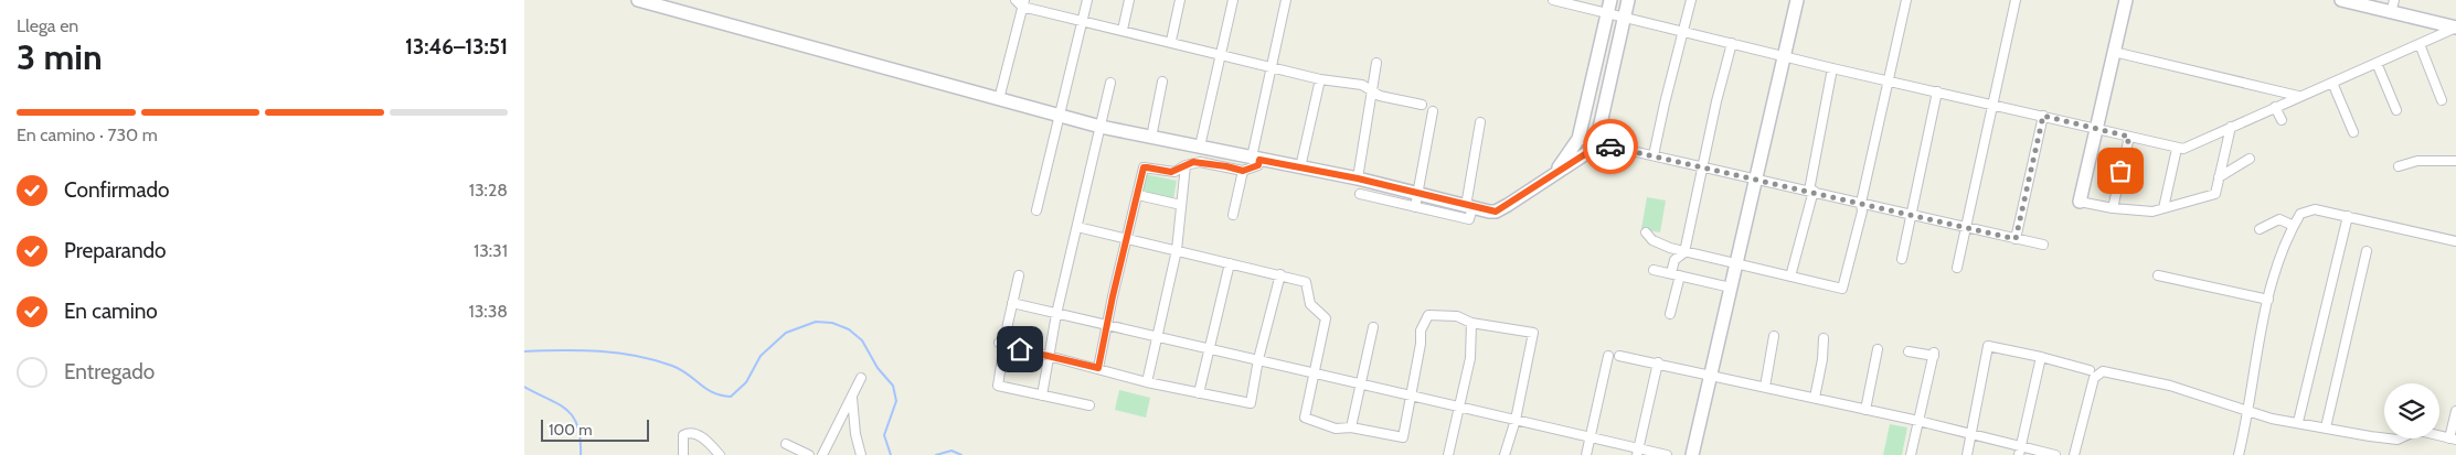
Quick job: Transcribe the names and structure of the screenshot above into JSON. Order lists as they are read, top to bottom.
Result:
{
  "scale_bar": "100 m",
  "page": {
    "heading": ["3 min", "Llega en", "13:46–13:51"],
    "bar": "En camino · 730 m",
    "list": [
      ["Confirmado", "13:28"],
      ["Preparando", "13:31"],
      ["En camino", "13:38"],
      "Entregado"
    ],
    "scale": "100 m"
  }
}
